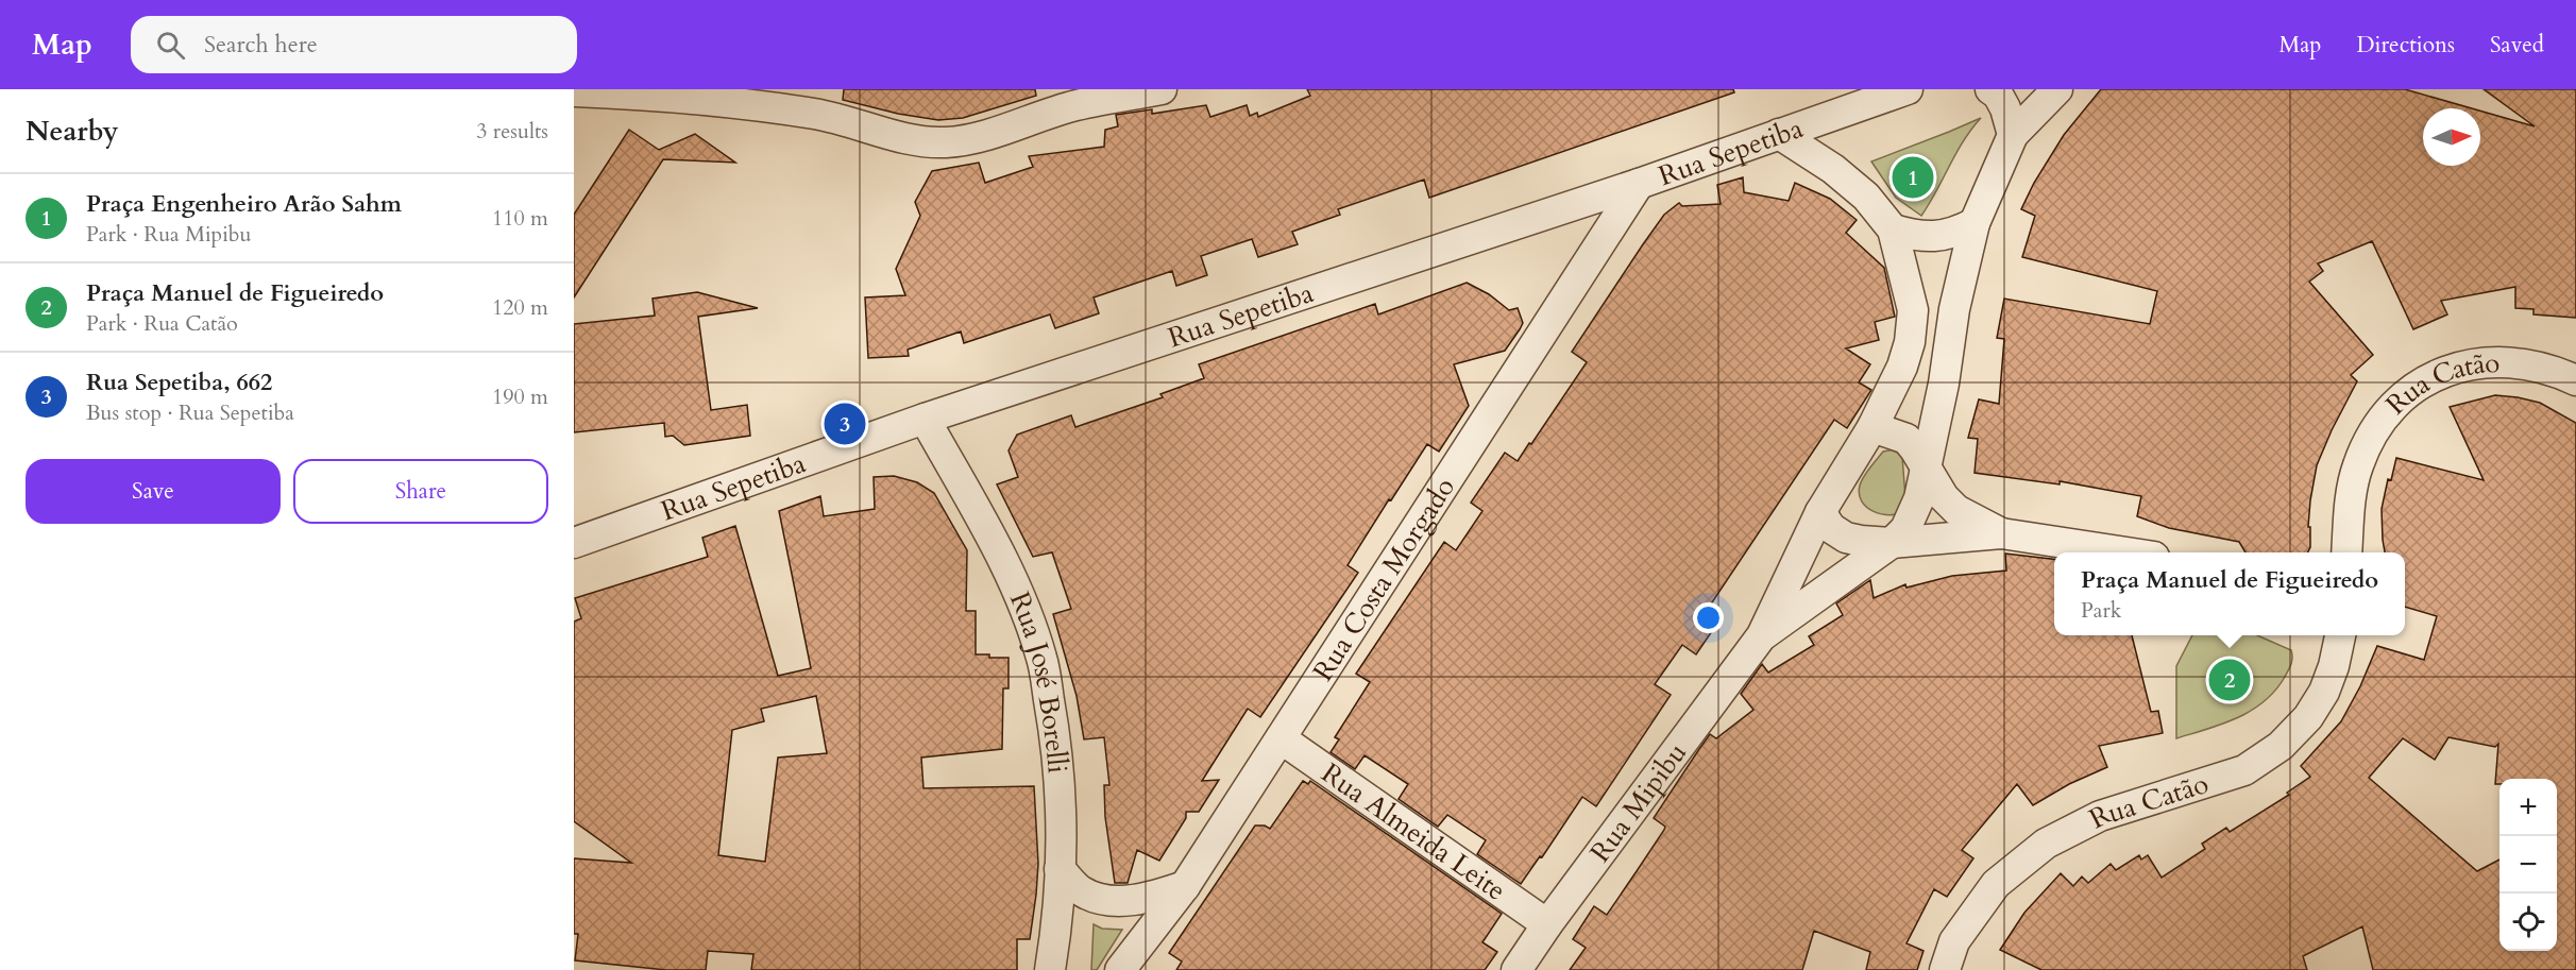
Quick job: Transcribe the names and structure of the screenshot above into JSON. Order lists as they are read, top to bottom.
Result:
{
  "streets": {
    "street": [
      "Rua Sepetiba",
      "Rua Catão",
      "Rua Costa Morgado",
      "Rua José Borelli",
      "Rua Mipibu",
      "Rua Almeida Leite"
    ]
  },
  "crossings": [
    ["Rua Sepetiba", "Rua Costa Morgado"],
    ["Rua Sepetiba", "Rua José Borelli"],
    ["Rua Sepetiba", "Rua Mipibu"],
    ["Rua Costa Morgado", "Rua Almeida Leite"],
    ["Rua Mipibu", "Rua Almeida Leite"]
  ],
  "north": "right",
  "page": {
    "header": "Map",
    "search": "Search here",
    "nav": ["Map", "Directions", "Saved"],
    "heading": ["Nearby", "3 results"],
    "pins": ["1", "3", "2"],
    "list": [
      {
        "mark": "1",
        "name": "Praça Engenheiro Arão Sahm",
        "note": "Park · Rua Mipibu",
        "value": "110 m"
      },
      {
        "mark": "2",
        "name": "Praça Manuel de Figueiredo",
        "note": "Park · Rua Catão",
        "value": "120 m"
      },
      {
        "mark": "3",
        "name": "Rua Sepetiba, 662",
        "note": "Bus stop · Rua Sepetiba",
        "value": "190 m"
      }
    ],
    "buttons": ["Save", "Share"],
    "popup": ["Praça Manuel de Figueiredo", "Park"],
    "map_buttons": ["+", "−"]
  }
}
